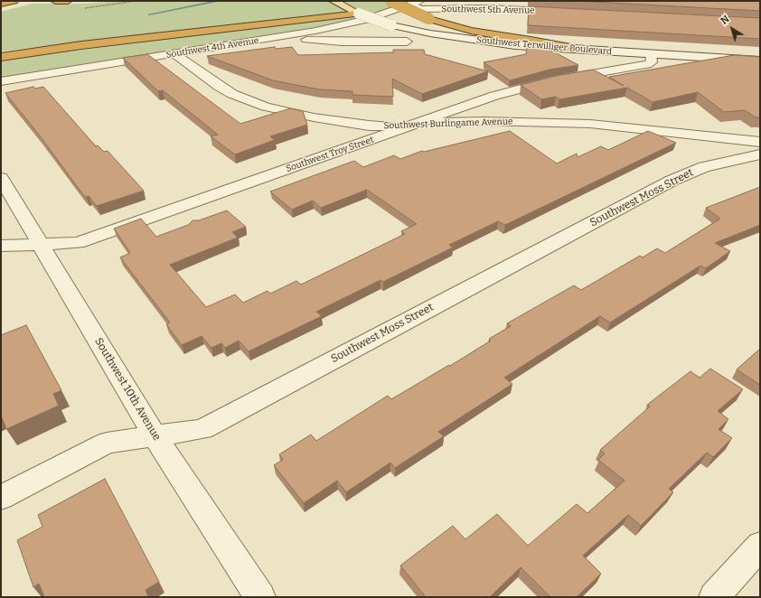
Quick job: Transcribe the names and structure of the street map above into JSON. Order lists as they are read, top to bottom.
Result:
{
  "streets": {
    "main road": ["Southwest Terwilliger Boulevard"],
    "street": [
      "Southwest 5th Avenue",
      "Southwest 4th Avenue",
      "Southwest Burlingame Avenue",
      "Southwest Troy Street",
      "Southwest Moss Street",
      "Southwest 10th Avenue"
    ]
  },
  "crossings": [
    ["Southwest 5th Avenue", "Southwest 4th Avenue"],
    ["Southwest Terwilliger Boulevard", "Southwest Troy Street"],
    ["Southwest 4th Avenue", "Southwest Burlingame Avenue"],
    ["Southwest Burlingame Avenue", "Southwest Troy Street"],
    ["Southwest Troy Street", "Southwest 10th Avenue"],
    ["Southwest Moss Street", "Southwest 10th Avenue"]
  ],
  "north": "top left"
}
